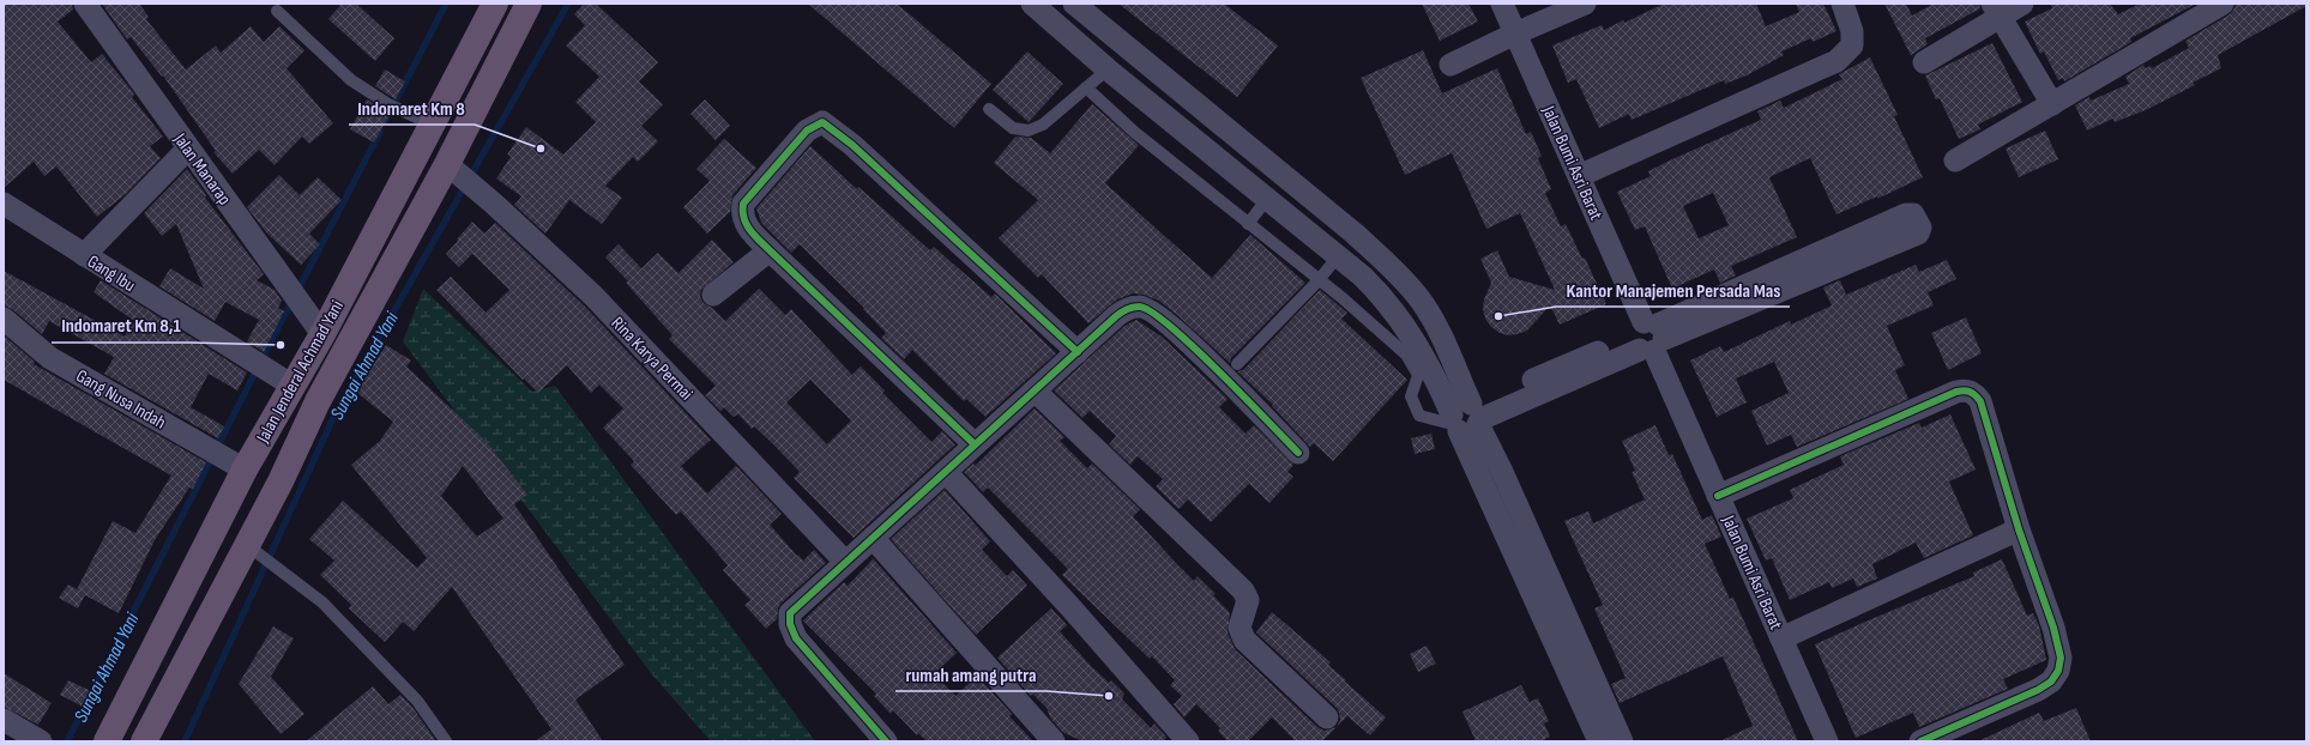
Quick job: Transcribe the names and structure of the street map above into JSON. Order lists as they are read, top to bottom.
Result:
{
  "streets": {
    "highway": ["Jalan Jenderal Achmad Yani"],
    "street": [
      "Jalan Bumi Asri Barat",
      "Jalan Manarap",
      "Gang Ibu",
      "Rina Karya Permai",
      "Gang Nusa Indah"
    ]
  },
  "crossings": [
    ["Jalan Manarap", "Jalan Jenderal Achmad Yani"],
    ["Gang Ibu", "Jalan Jenderal Achmad Yani"],
    ["Rina Karya Permai", "Jalan Jenderal Achmad Yani"],
    ["Jalan Jenderal Achmad Yani", "Gang Nusa Indah"]
  ],
  "water": ["Sungai Ahmad Yani"],
  "places": [
    "Indomaret Km 8",
    "Kantor Manajemen Persada Mas",
    "Indomaret Km 8,1",
    "rumah amang putra"
  ]
}
